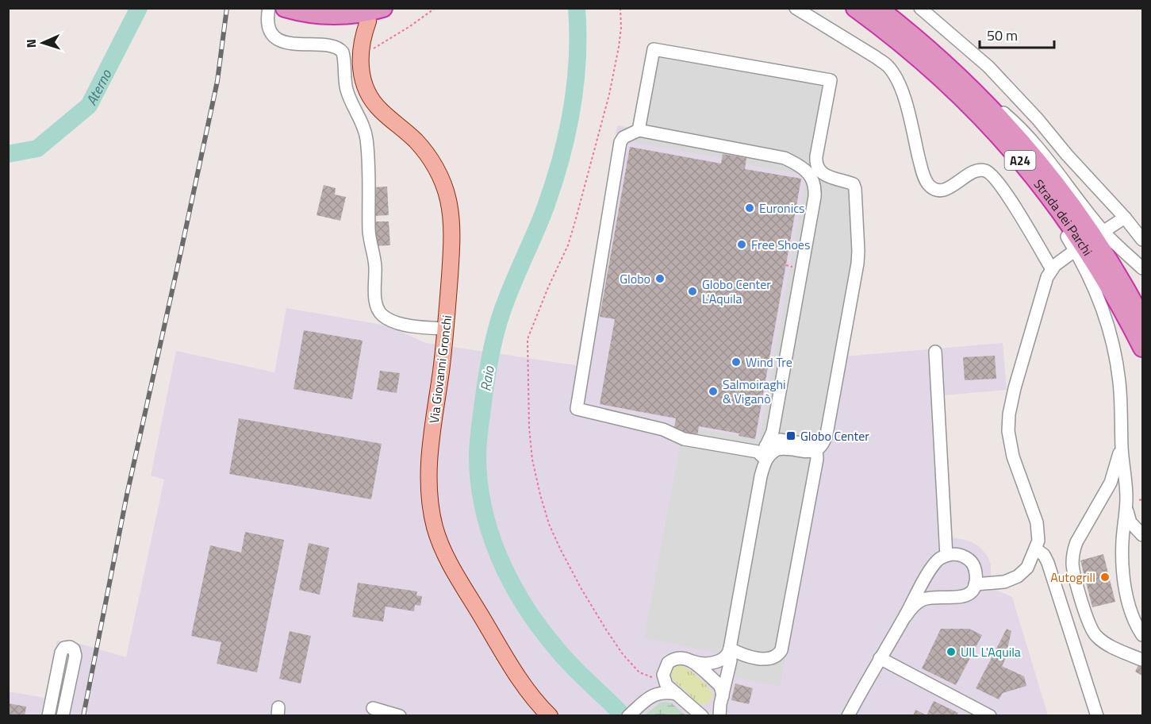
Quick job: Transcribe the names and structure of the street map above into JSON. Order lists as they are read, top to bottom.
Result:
{
  "streets": {
    "highway": ["A24", "Strada dei Parchi"],
    "main road": ["Via Giovanni Gronchi"]
  },
  "water": ["Aterno", "Raio"],
  "places": {
    "other": [
      "Euronics",
      "Free Shoes",
      "Globo",
      "Globo Center L'Aquila",
      "Wind Tre",
      "Salmoiraghi & Viganò",
      "Autogrill",
      "UIL L'Aquila"
    ],
    "transit": ["Globo Center"]
  },
  "scale_bar": "50 m",
  "north": "left"
}
